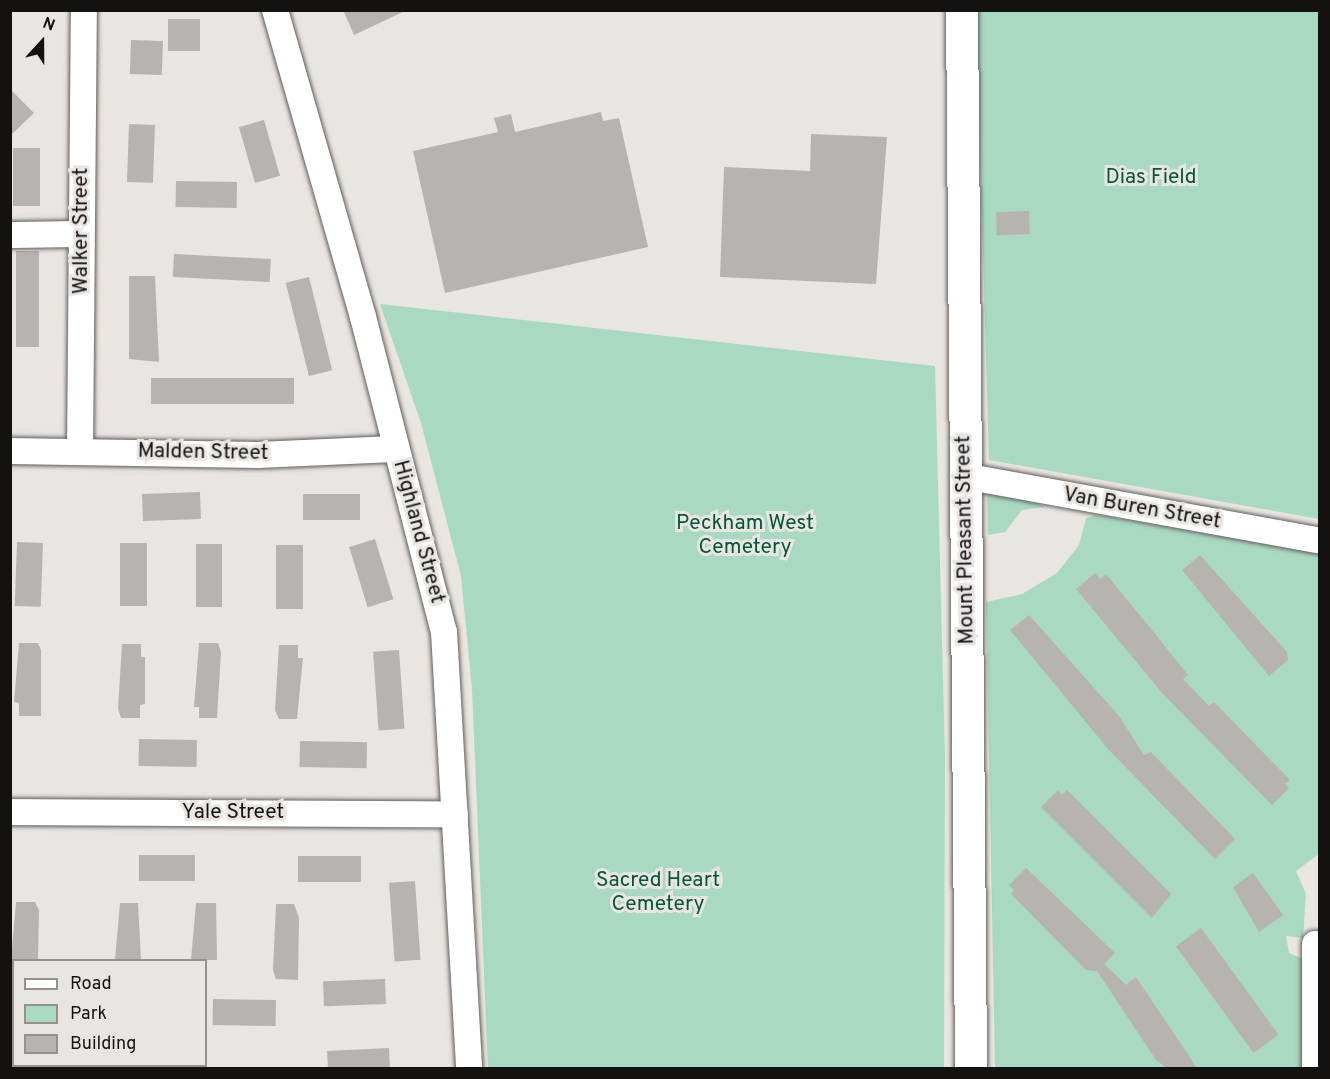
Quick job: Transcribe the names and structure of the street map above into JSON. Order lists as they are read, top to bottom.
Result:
{
  "streets": {
    "main road": ["Mount Pleasant Street"],
    "street": [
      "Walker Street",
      "Malden Street",
      "Van Buren Street",
      "Highland Street",
      "Yale Street"
    ]
  },
  "crossings": [
    ["Walker Street", "Malden Street"],
    ["Malden Street", "Highland Street"],
    ["Van Buren Street", "Mount Pleasant Street"],
    ["Highland Street", "Yale Street"]
  ],
  "parks": ["Dias Field", "Peckham West Cemetery", "Sacred Heart Cemetery"],
  "legend": ["Road", "Park", "Building"],
  "north": "top"
}
